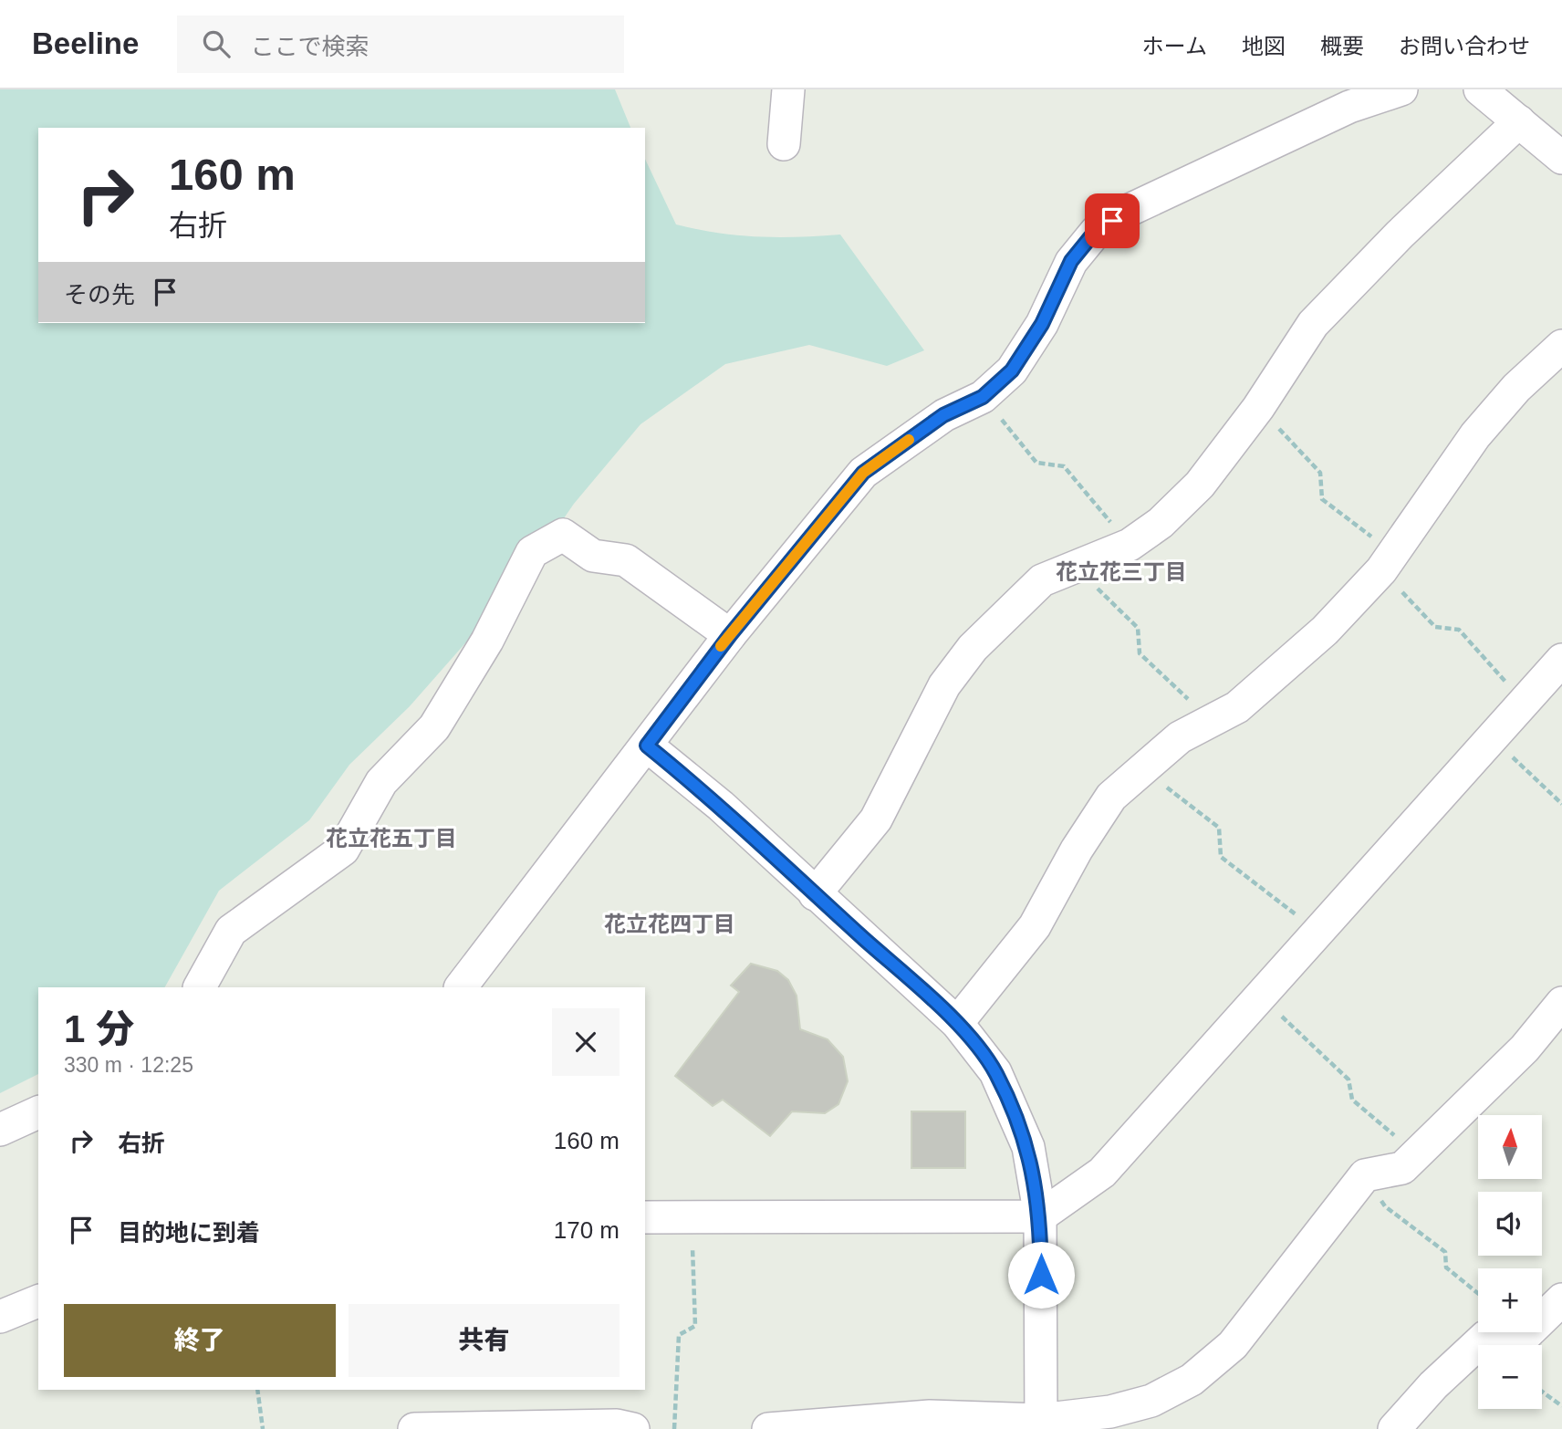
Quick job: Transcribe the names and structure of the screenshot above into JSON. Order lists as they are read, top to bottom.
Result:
{
  "districts": ["花立花三丁目", "花立花五丁目", "花立花四丁目"],
  "north": "top",
  "page": {
    "header": "Beeline",
    "search": "ここで検索",
    "nav": [
      "ホーム",
      "地図",
      "概要",
      "お問い合わせ"
    ],
    "turn": ["160 m", "右折"],
    "then": "その先",
    "heading": ["1 分", "330 m · 12:25"],
    "list": [
      {
        "name": "右折",
        "value": "160 m"
      },
      {
        "name": "目的地に到着",
        "value": "170 m"
      }
    ],
    "map_buttons": ["+", "−"],
    "buttons": ["終了", "共有"]
  }
}
